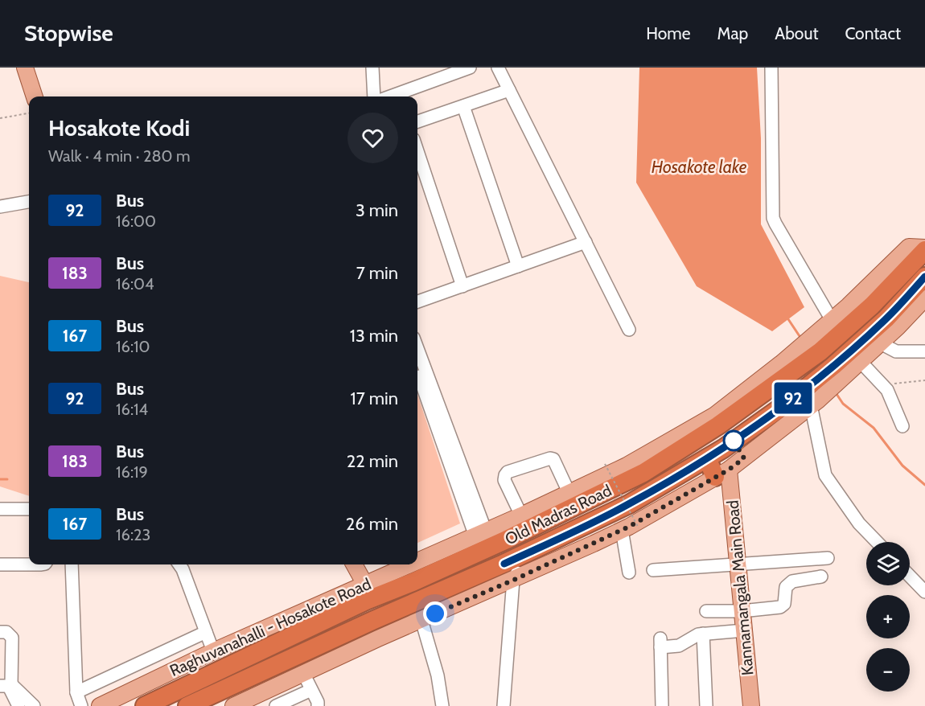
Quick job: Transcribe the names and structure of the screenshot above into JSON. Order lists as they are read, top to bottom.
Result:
{
  "streets": {
    "highway": ["Old Madras Road"],
    "main road": ["Kannamangala Main Road", "Raghuvanahalli - Hosakote Road"]
  },
  "crossings": [
    ["Old Madras Road", "Raghuvanahalli - Hosakote Road"]
  ],
  "water": ["Hosakote lake"],
  "lines": ["bus line 92"],
  "page": {
    "header": "Stopwise",
    "nav": [
      "Home",
      "Map",
      "About",
      "Contact"
    ],
    "on_map": "92",
    "heading": ["Hosakote Kodi", "Walk · 4 min · 280 m"],
    "list": [
      {
        "mark": "92",
        "name": "Bus",
        "note": "16:00",
        "value": "3 min"
      },
      {
        "mark": "183",
        "name": "Bus",
        "note": "16:04",
        "value": "7 min"
      },
      {
        "mark": "167",
        "name": "Bus",
        "note": "16:10",
        "value": "13 min"
      },
      {
        "mark": "92",
        "name": "Bus",
        "note": "16:14",
        "value": "17 min"
      },
      {
        "mark": "183",
        "name": "Bus",
        "note": "16:19",
        "value": "22 min"
      },
      {
        "mark": "167",
        "name": "Bus",
        "note": "16:23",
        "value": "26 min"
      }
    ],
    "map_buttons": ["+", "−"]
  }
}
